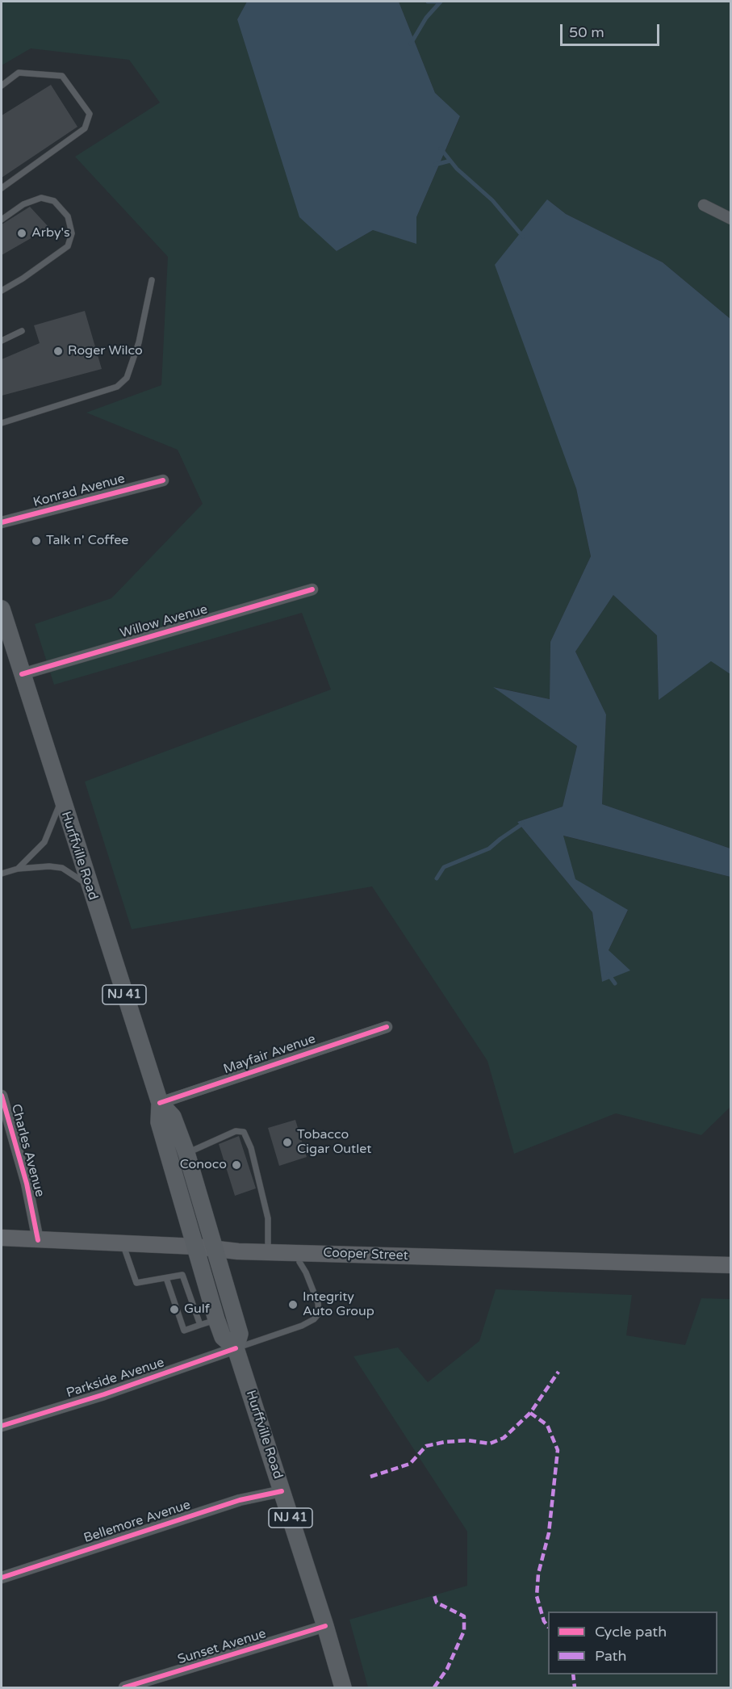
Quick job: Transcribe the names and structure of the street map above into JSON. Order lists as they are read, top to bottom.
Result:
{
  "streets": {
    "main road": ["Hurffville Road", "NJ 41", "Cooper Street"],
    "street": [
      "Konrad Avenue",
      "Willow Avenue",
      "Mayfair Avenue",
      "Charles Avenue",
      "Parkside Avenue",
      "Bellemore Avenue",
      "Sunset Avenue"
    ]
  },
  "crossings": [
    ["Willow Avenue", "Hurffville Road"],
    ["Hurffville Road", "Mayfair Avenue"],
    ["Hurffville Road", "Cooper Street"],
    ["Hurffville Road", "Parkside Avenue"],
    ["Hurffville Road", "Bellemore Avenue"],
    ["Hurffville Road", "Sunset Avenue"],
    ["Charles Avenue", "Cooper Street"]
  ],
  "places": [
    "Arby's",
    "Roger Wilco",
    "Talk n' Coffee",
    "Tobacco Cigar Outlet",
    "Conoco",
    "Integrity Auto Group",
    "Gulf"
  ],
  "legend": ["Cycle path", "Path"],
  "scale_bar": "50 m"
}
